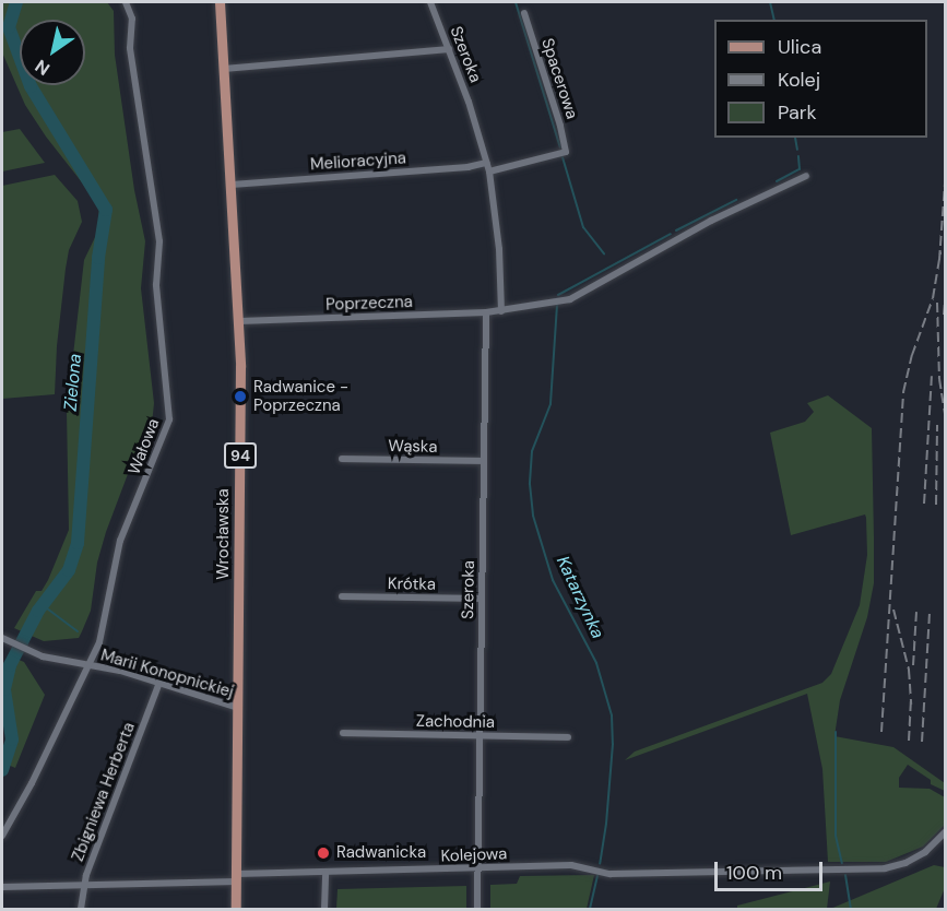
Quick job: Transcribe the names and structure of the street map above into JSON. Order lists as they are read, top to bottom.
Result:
{
  "streets": {
    "main road": ["94", "Wrocławska"],
    "street": [
      "Szeroka",
      "Spacerowa",
      "Melioracyjna",
      "Poprzeczna",
      "Wałowa",
      "Wąska",
      "Krótka",
      "Marii Konopnickiej",
      "Zachodnia",
      "Zbigniewa Herberta",
      "Kolejowa"
    ]
  },
  "crossings": [
    ["Szeroka", "Spacerowa"],
    ["Szeroka", "Melioracyjna"],
    ["Szeroka", "Poprzeczna"],
    ["Szeroka", "Wąska"],
    ["Szeroka", "Krótka"],
    ["Szeroka", "Zachodnia"],
    ["Szeroka", "Kolejowa"],
    ["Melioracyjna", "Wrocławska"],
    ["Poprzeczna", "Wrocławska"],
    ["Wałowa", "Marii Konopnickiej"],
    ["Wrocławska", "Marii Konopnickiej"],
    ["Wrocławska", "Kolejowa"],
    ["Marii Konopnickiej", "Zbigniewa Herberta"],
    ["Zbigniewa Herberta", "Kolejowa"]
  ],
  "water": ["Zielona", "Katarzynka"],
  "places": ["Radwanice - Poprzeczna", "Radwanicka"],
  "legend": ["Ulica", "Kolej", "Park"],
  "scale_bar": "100 m",
  "north": "bottom left"
}
